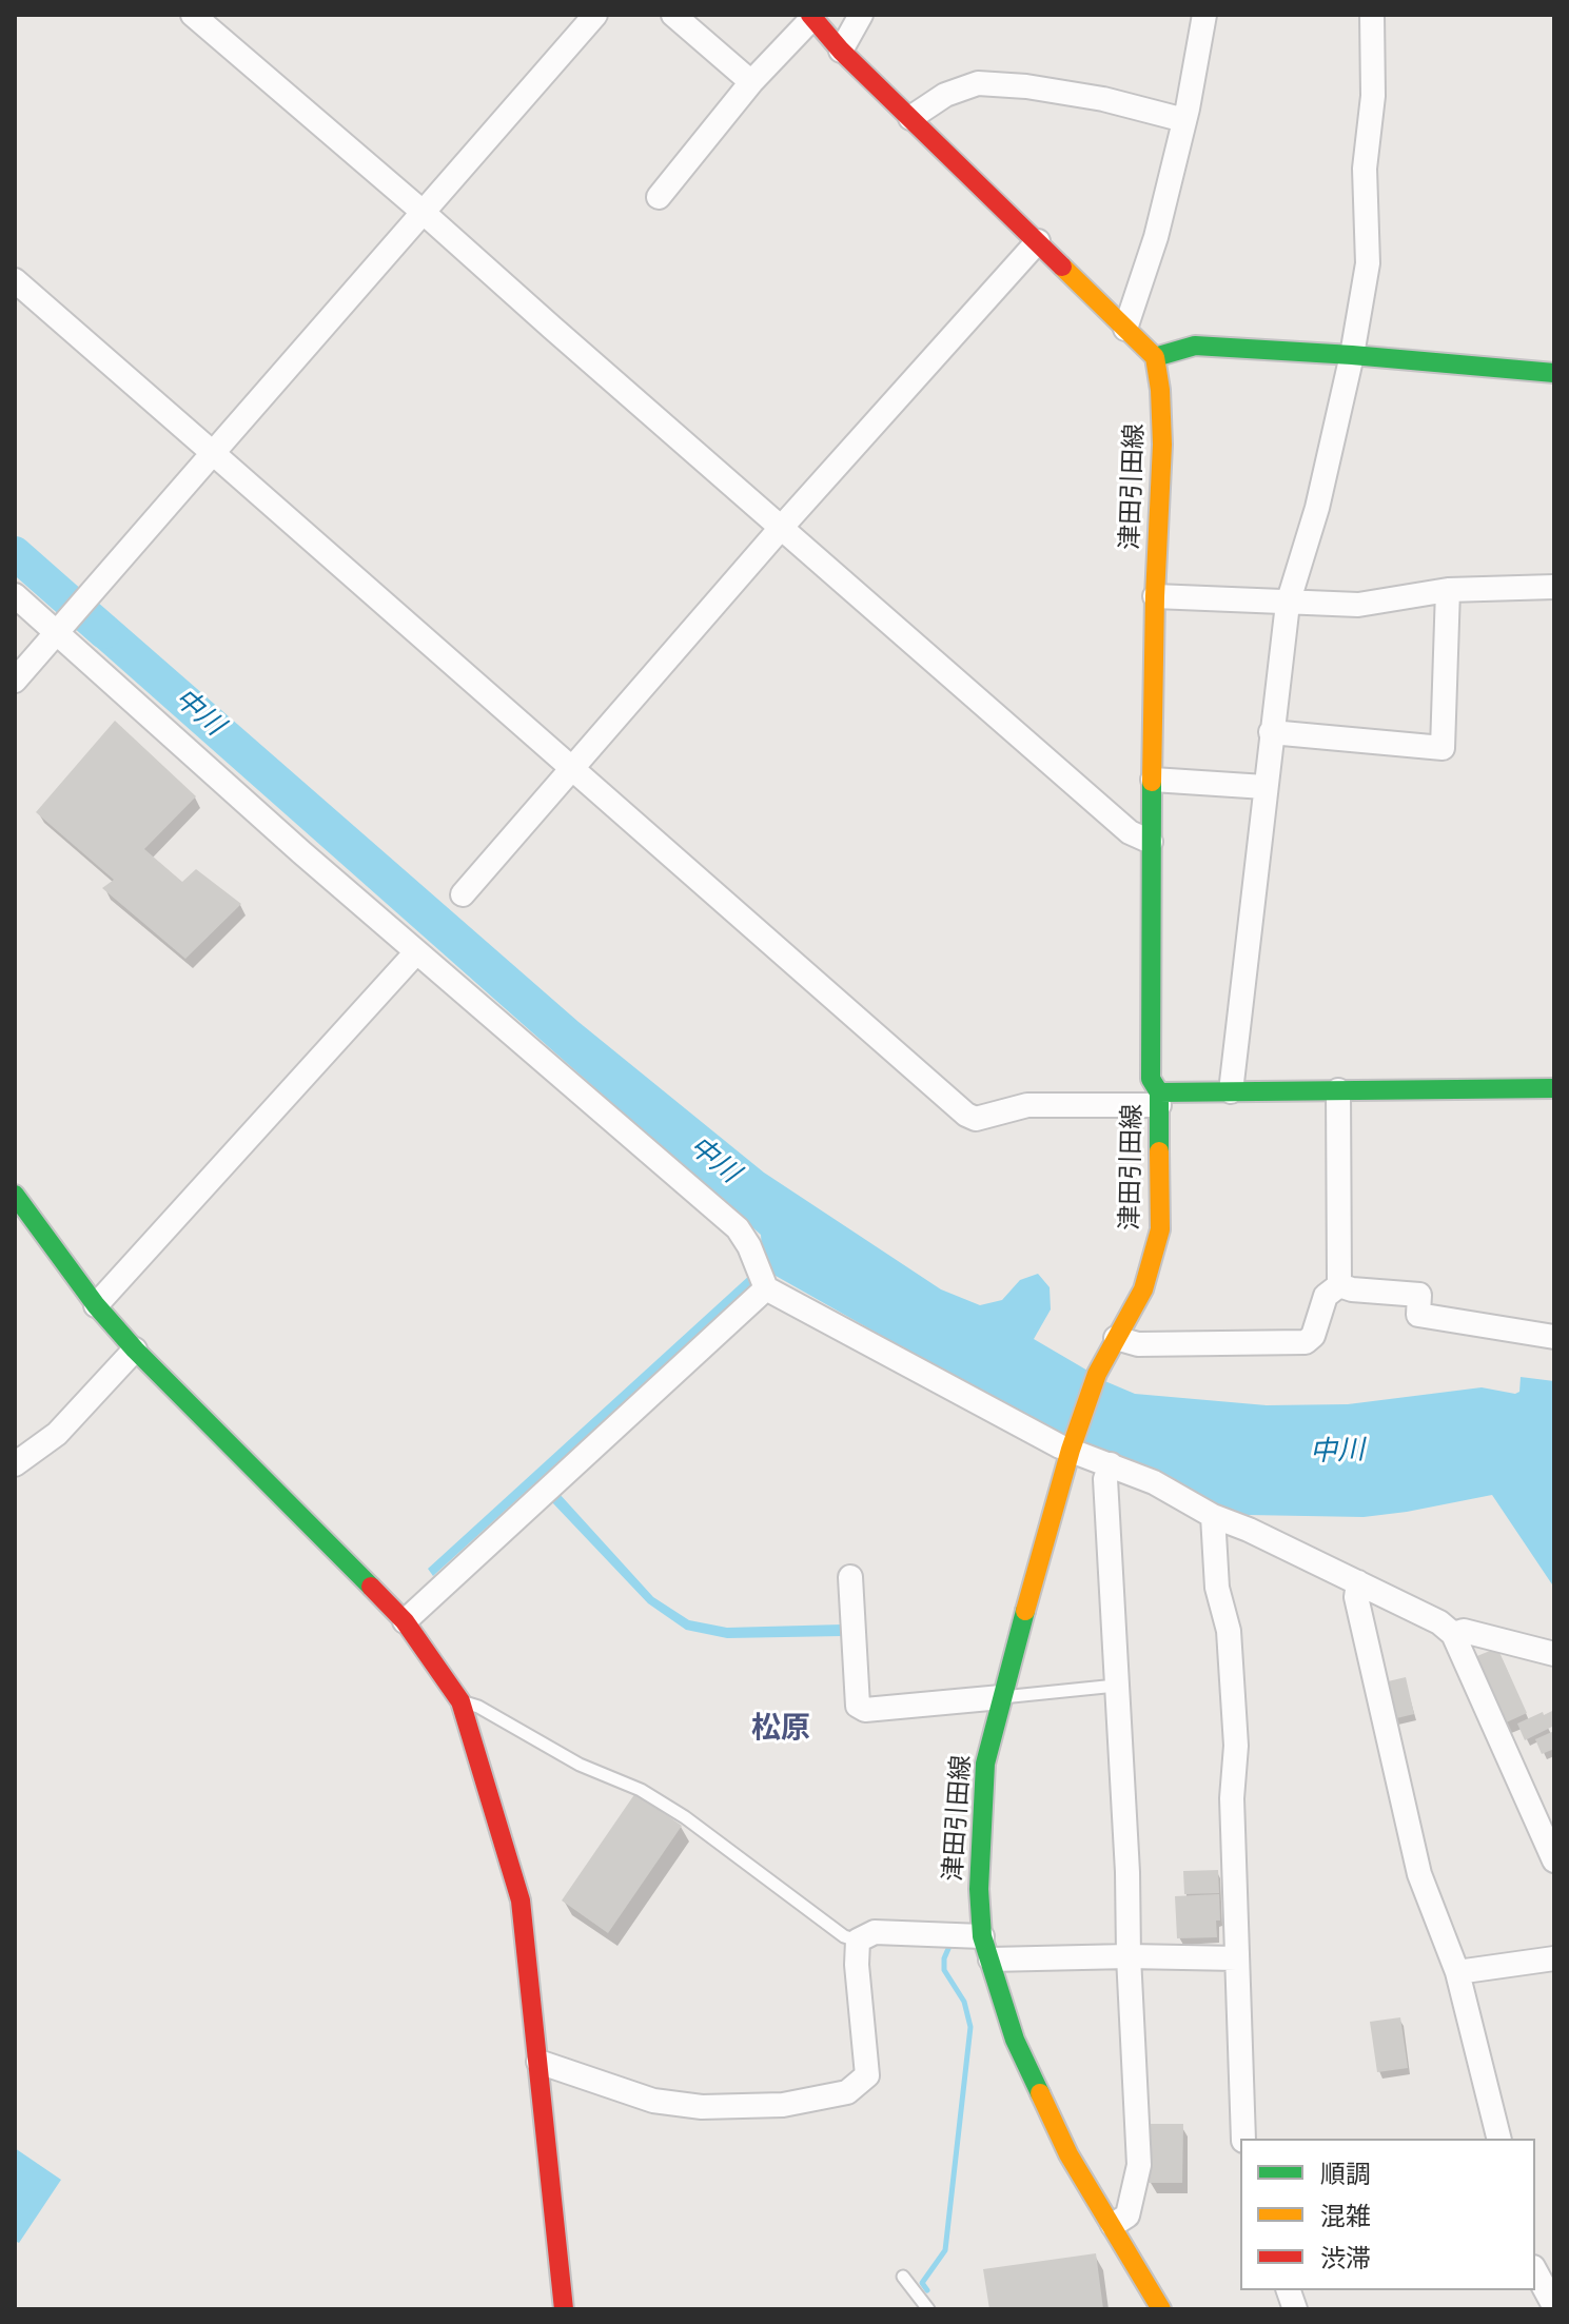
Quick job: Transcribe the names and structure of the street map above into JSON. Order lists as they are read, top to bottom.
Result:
{
  "streets": {
    "main road": ["津田引田線"]
  },
  "districts": ["松原"],
  "water": ["中川"],
  "legend": ["順調", "混雑", "渋滞"]
}
